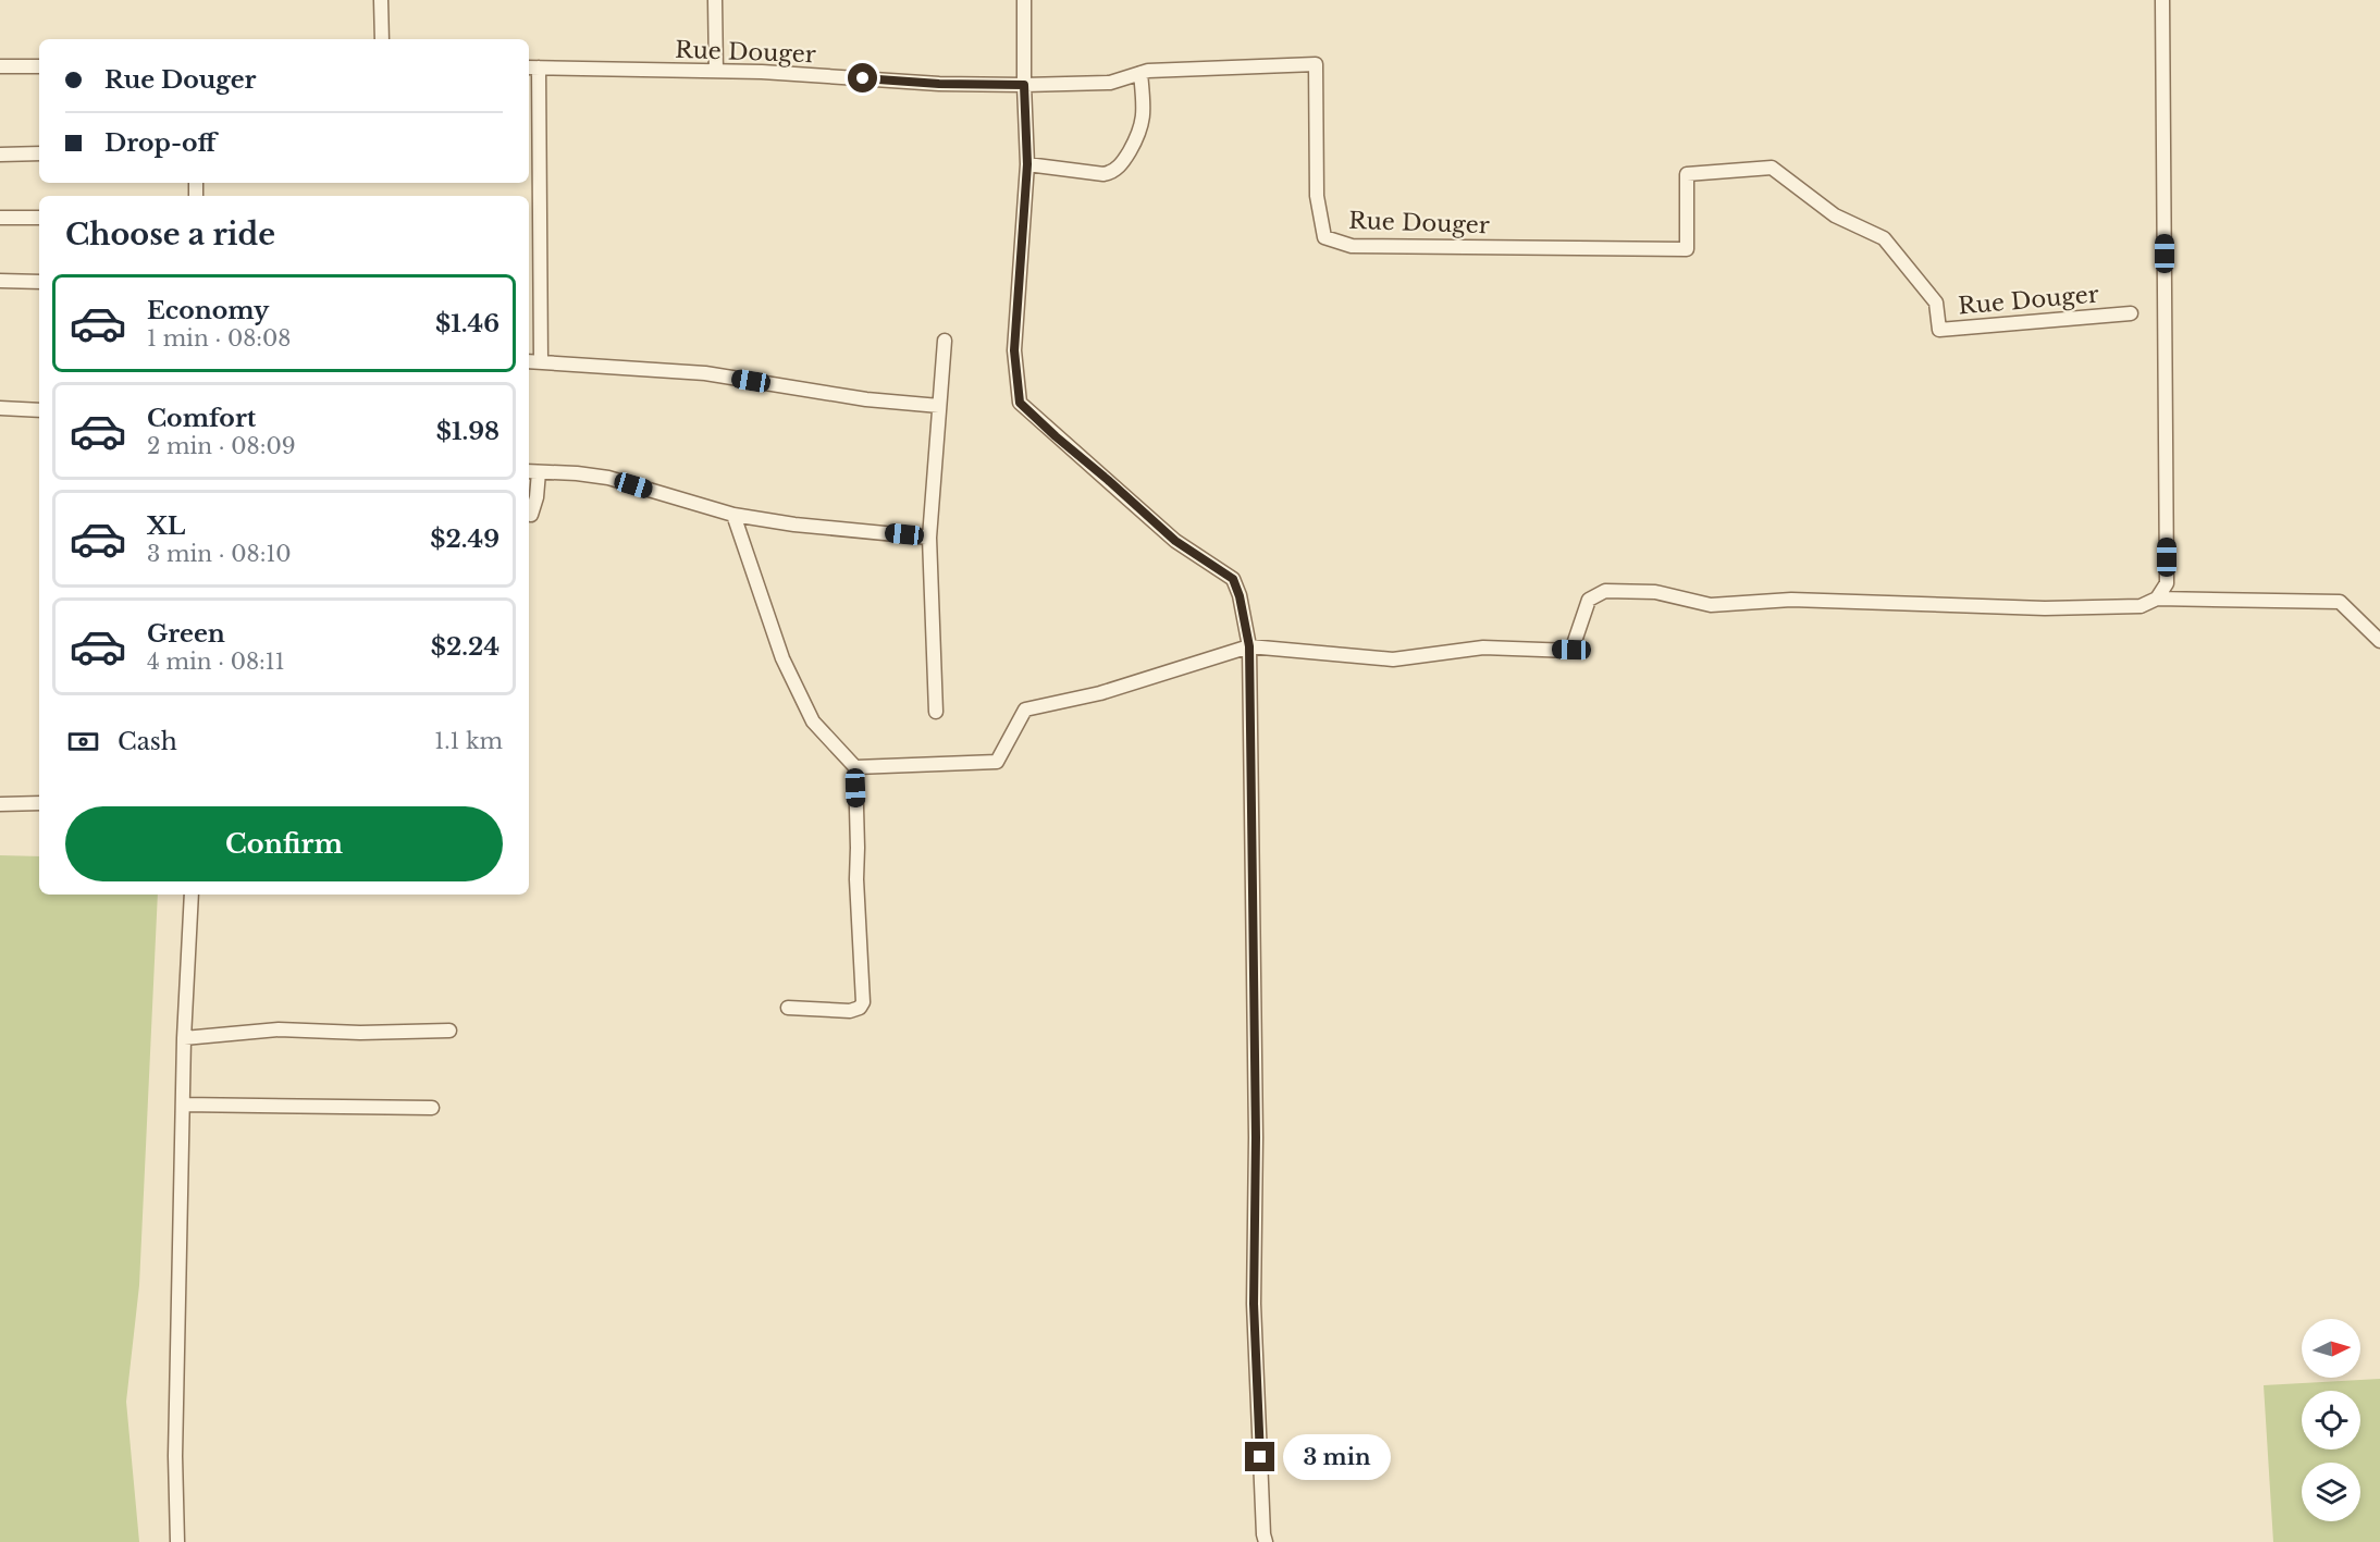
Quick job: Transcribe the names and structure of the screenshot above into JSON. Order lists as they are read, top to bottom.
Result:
{
  "streets": {
    "street": ["Rue Douger"]
  },
  "north": "right",
  "page": {
    "banner": ["Rue Douger", "Drop-off"],
    "heading": "Choose a ride",
    "list": [
      {
        "name": "Economy",
        "note": "1 min · 08:08",
        "value": "$1.46"
      },
      {
        "name": "Comfort",
        "note": "2 min · 08:09",
        "value": "$1.98"
      },
      {
        "name": "XL",
        "note": "3 min · 08:10",
        "value": "$2.49"
      },
      {
        "name": "Green",
        "note": "4 min · 08:11",
        "value": "$2.24"
      }
    ],
    "pay": ["Cash", "1.1 km"],
    "buttons": "Confirm",
    "bubble": "3 min"
  }
}
